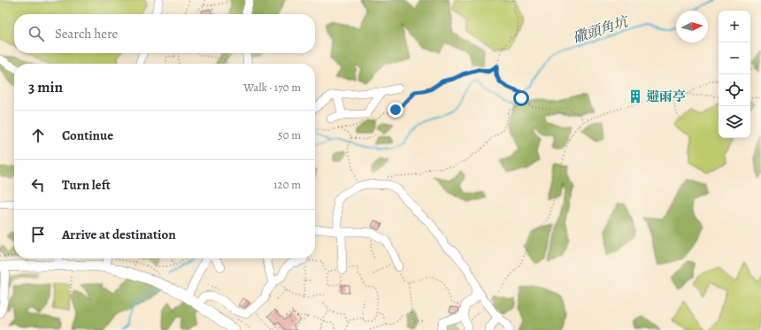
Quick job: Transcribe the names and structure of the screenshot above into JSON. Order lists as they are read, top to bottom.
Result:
{
  "water": ["䃟頭角坑"],
  "places": {
    "building": ["避雨亭"]
  },
  "north": "right",
  "page": {
    "map_buttons": ["+", "−"],
    "search": "Search here",
    "heading": ["3 min", "Walk · 170 m"],
    "list": [
      ["Continue", "50 m"],
      ["Turn left", "120 m"],
      "Arrive at destination"
    ]
  }
}
